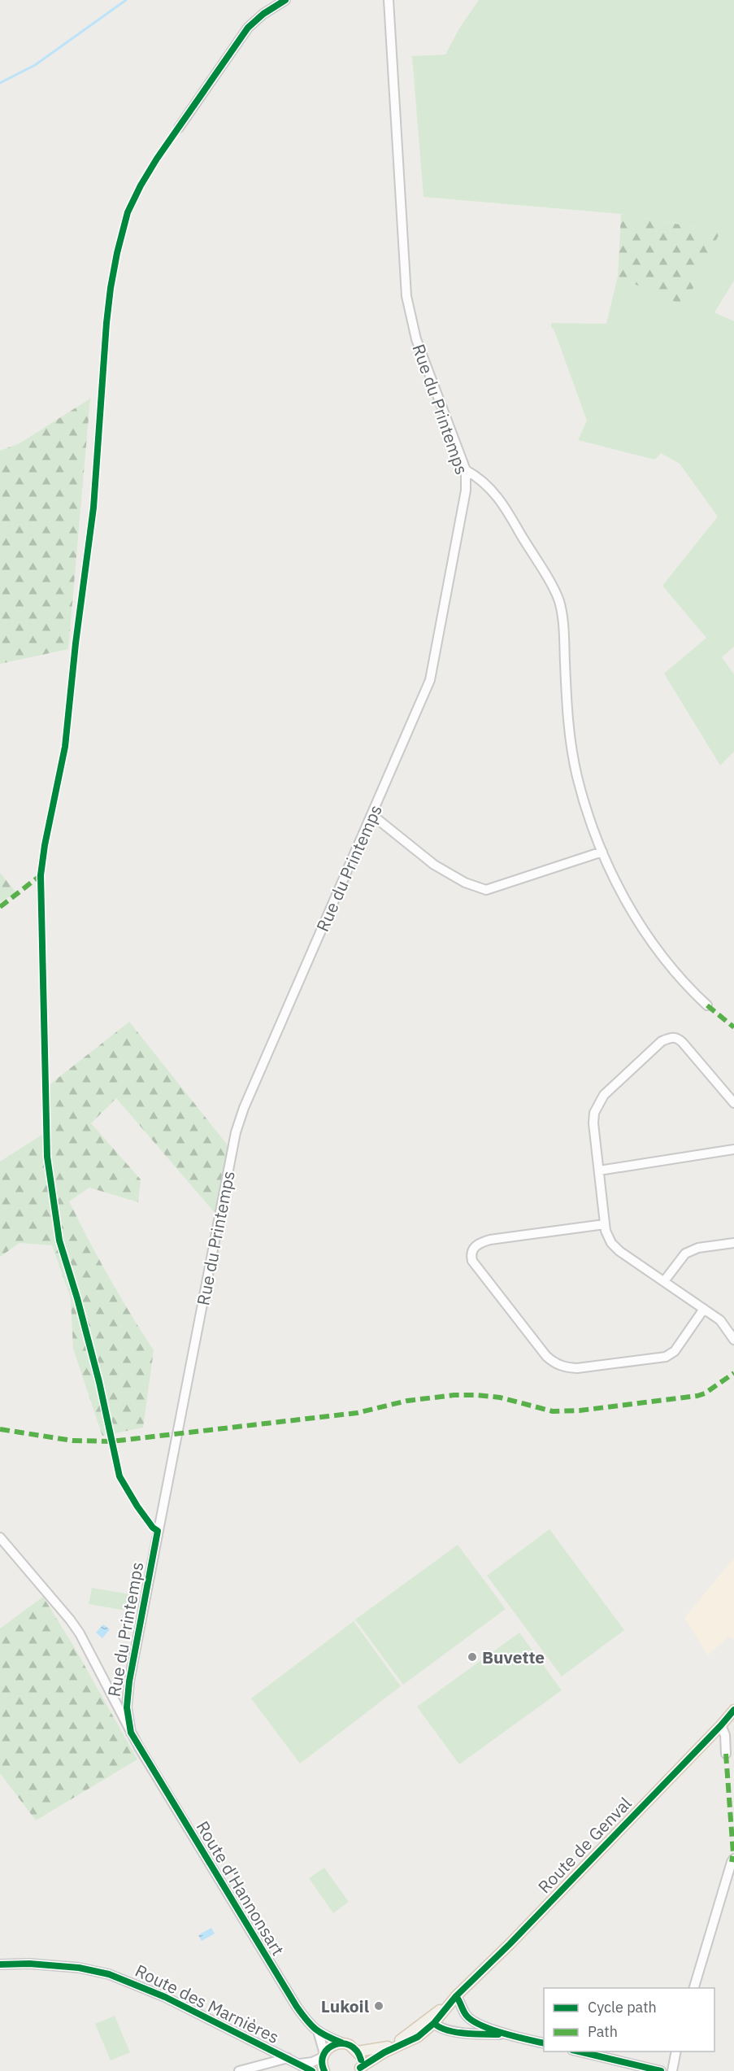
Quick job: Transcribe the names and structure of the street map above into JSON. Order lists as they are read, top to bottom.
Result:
{
  "streets": {
    "main road": ["Route de Genval"],
    "street": ["Rue du Printemps", "Route d'Hannonsart", "Route des Marnières"]
  },
  "crossings": [
    ["Rue du Printemps", "Route d'Hannonsart"]
  ],
  "places": ["Buvette", "Lukoil"],
  "legend": ["Cycle path", "Path"]
}
